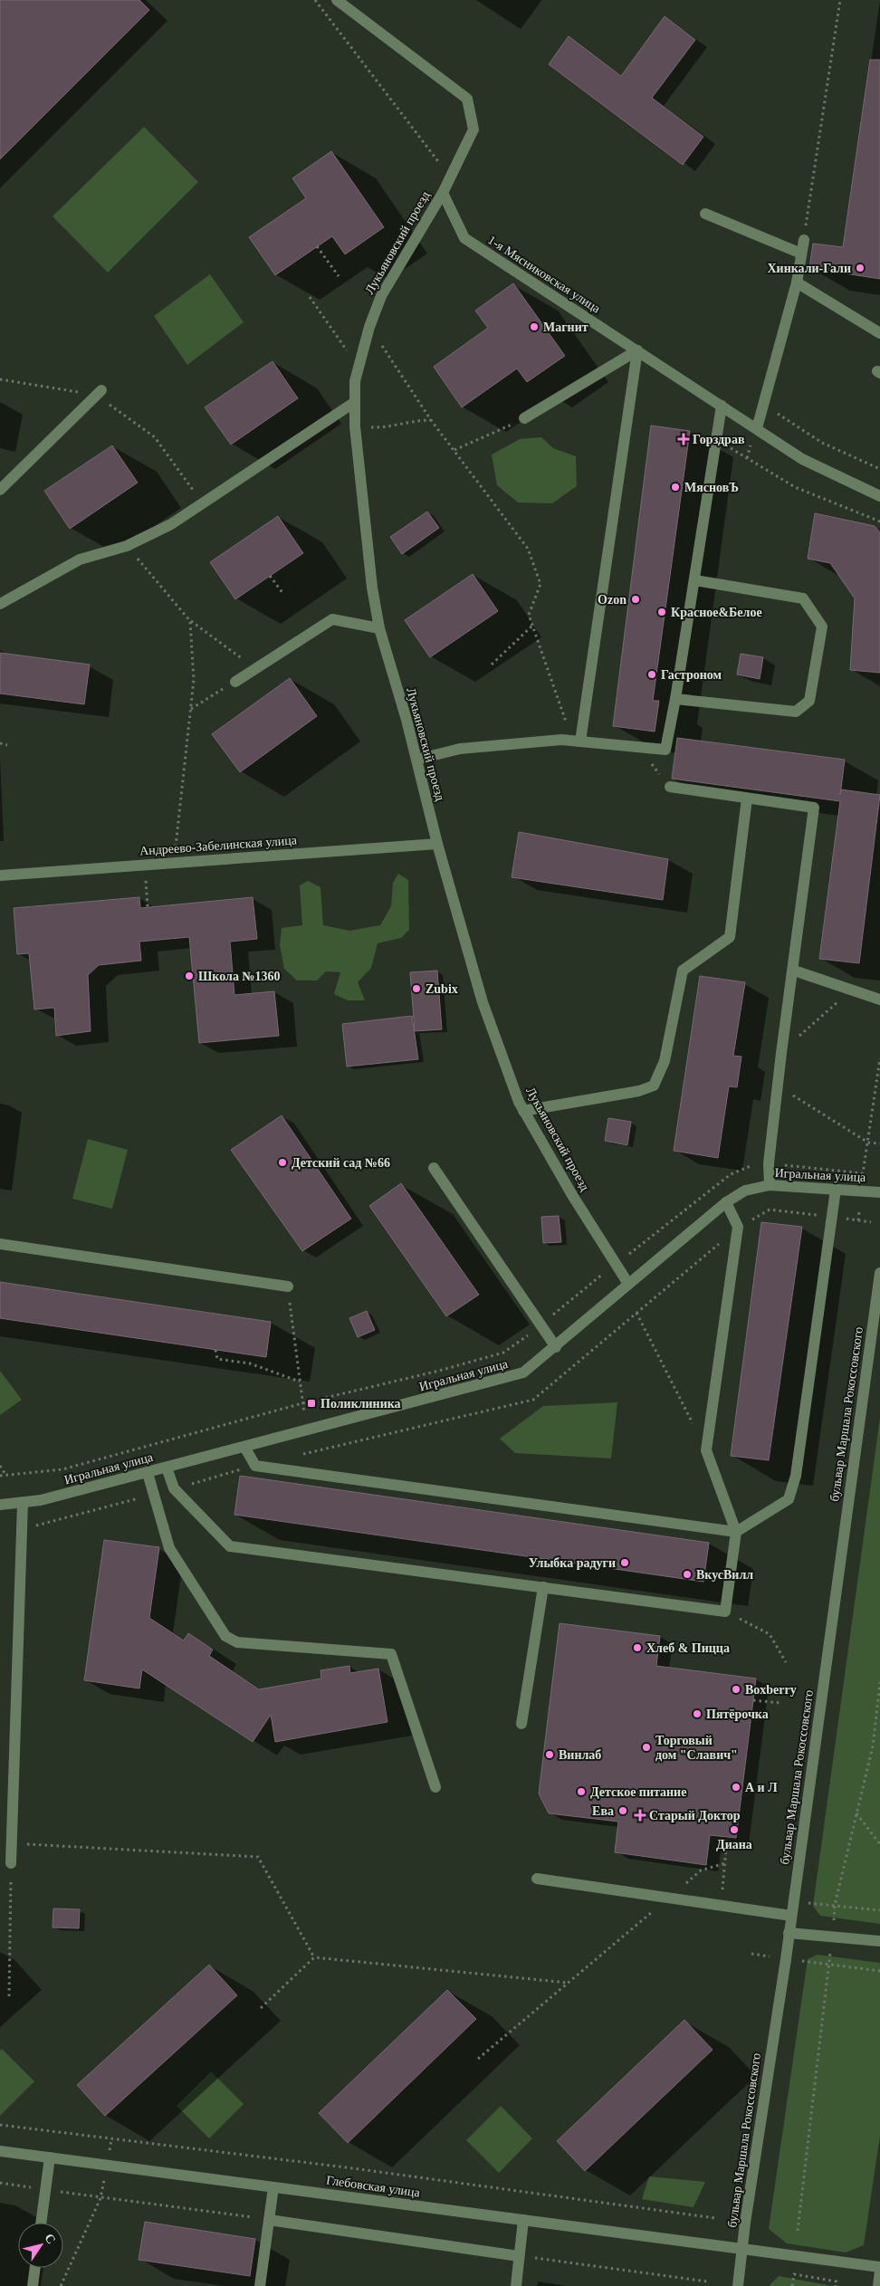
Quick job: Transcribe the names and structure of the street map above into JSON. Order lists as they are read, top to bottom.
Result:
{
  "streets": {
    "street": [
      "Лукьяновский проезд",
      "1-я Мясниковская улица",
      "Андреево-Забелинская улица",
      "Игральная улица",
      "бульвар Маршала Рокоссовского",
      "Глебовская улица"
    ]
  },
  "crossings": [
    ["Лукьяновский проезд", "1-я Мясниковская улица"],
    ["Лукьяновский проезд", "Андреево-Забелинская улица"],
    ["Лукьяновский проезд", "Игральная улица"],
    ["бульвар Маршала Рокоссовского", "Глебовская улица"]
  ],
  "places": {
    "other": [
      "Хинкали-Гали",
      "Магнит",
      "МясновЪ",
      "Ozon",
      "Красное&Белое",
      "Гастроном",
      "Школа №1360",
      "Zubix",
      "Детский сад №66",
      "Улыбка радуги",
      "ВкусВилл",
      "Хлеб & Пицца",
      "Boxberry",
      "Пятёрочка",
      "Торговый дом \"Славич\"",
      "Винлаб",
      "А и Л",
      "Детское питание",
      "Ева",
      "Диана"
    ],
    "health": ["Горздрав", "Старый Доктор"],
    "transit": ["Поликлиника"]
  },
  "north": "top right"
}
